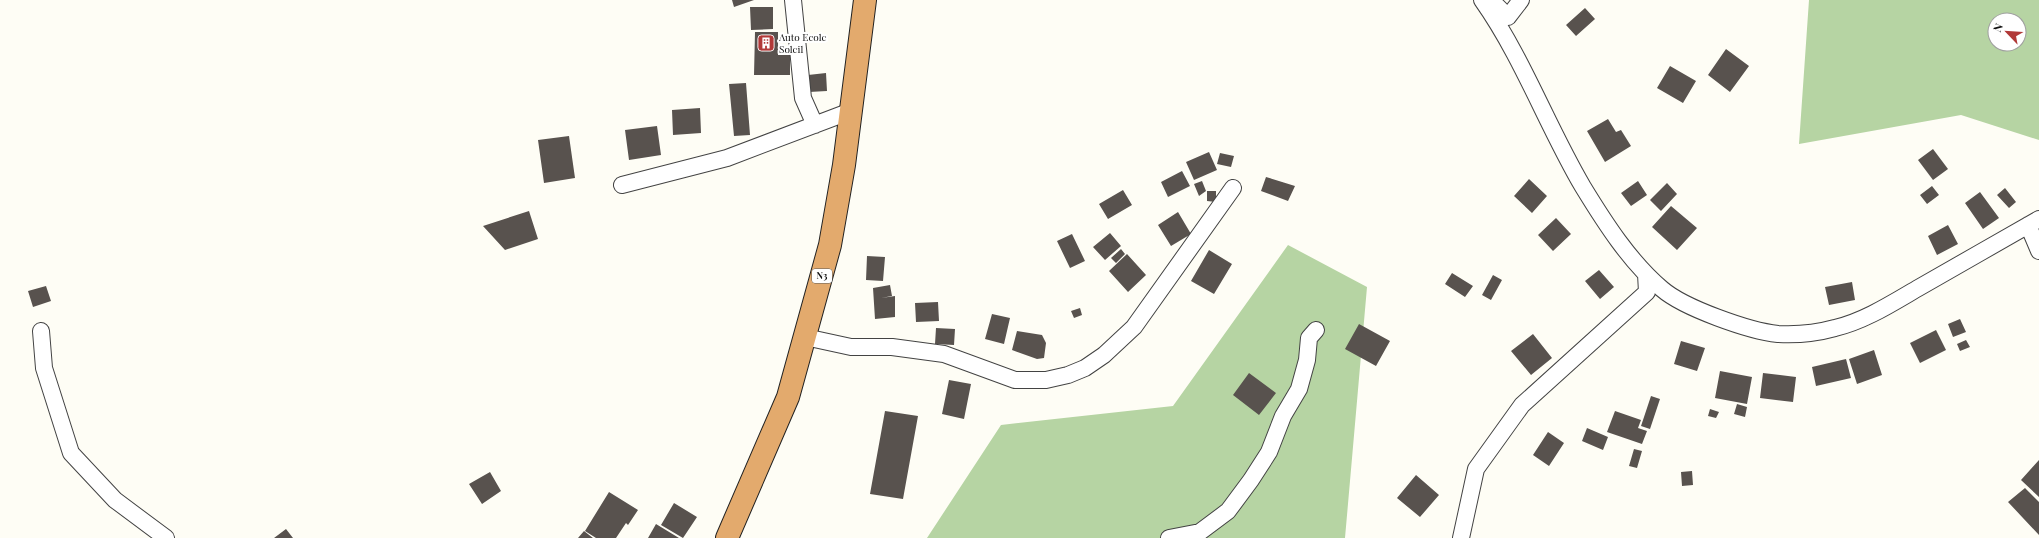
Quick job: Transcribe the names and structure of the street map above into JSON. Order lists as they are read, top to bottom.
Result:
{
  "streets": {
    "highway": ["N3"]
  },
  "places": {
    "building": ["Auto Ecole Soleil"]
  },
  "north": "top left"
}
